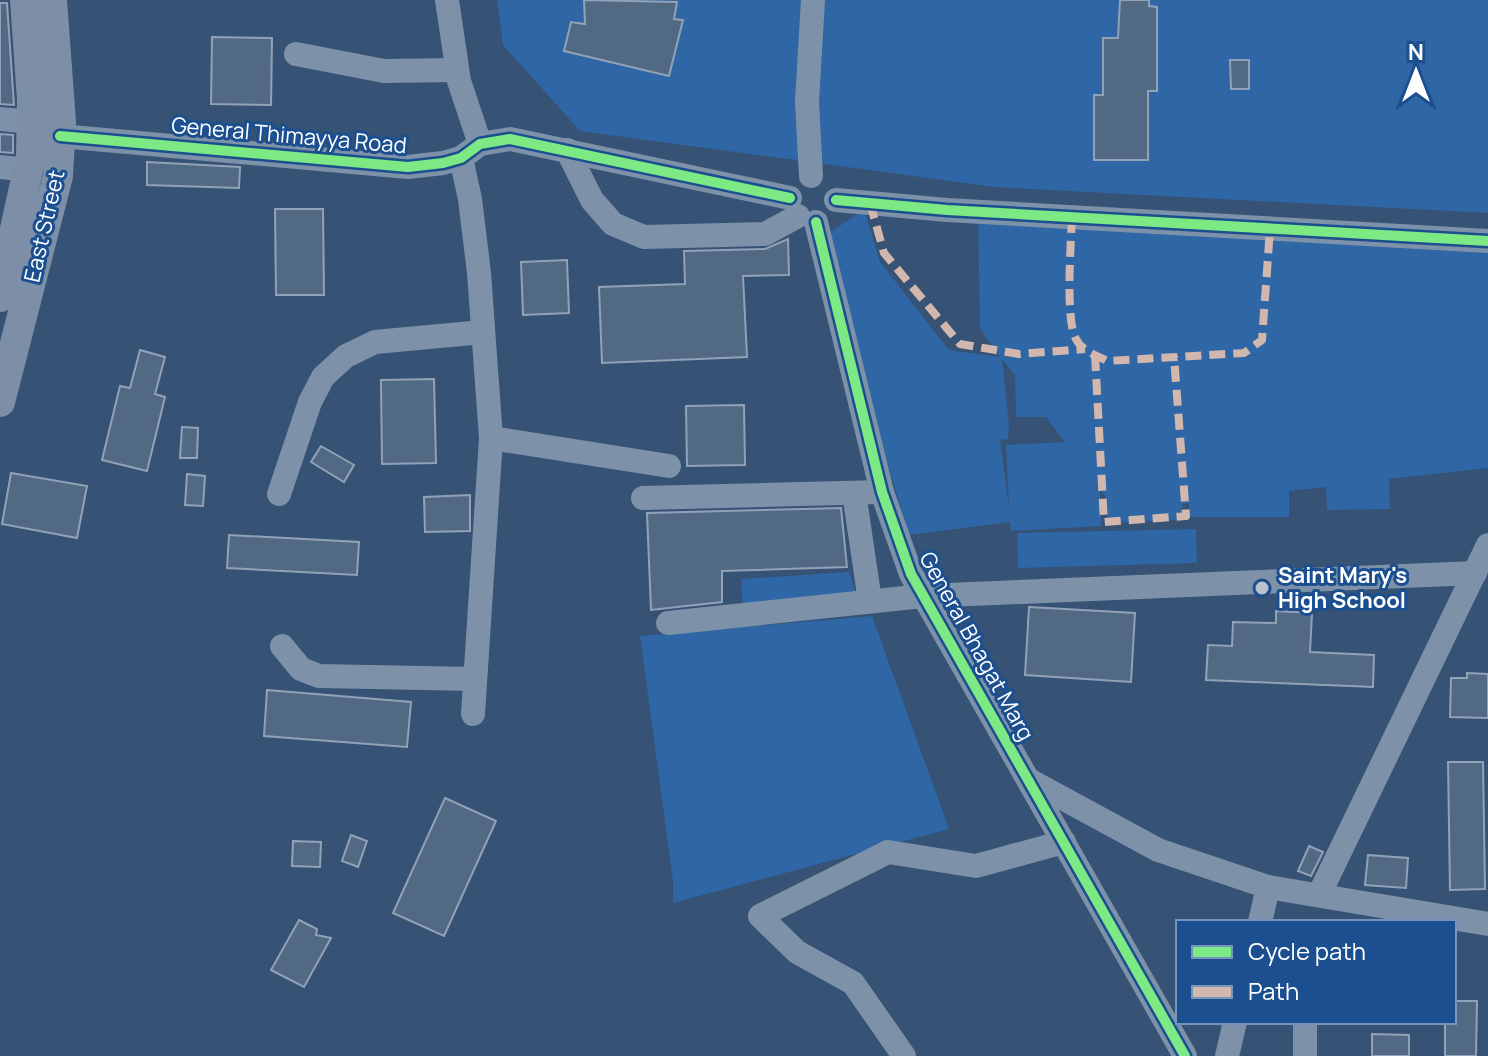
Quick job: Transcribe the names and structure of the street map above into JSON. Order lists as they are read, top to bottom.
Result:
{
  "streets": {
    "main road": ["East Street"],
    "street": ["General Thimayya Road", "General Bhagat Marg"]
  },
  "crossings": [
    ["General Thimayya Road", "East Street"],
    ["General Thimayya Road", "General Bhagat Marg"]
  ],
  "places": ["Saint Mary's High School"],
  "legend": ["Cycle path", "Path"],
  "north": "top"
}
